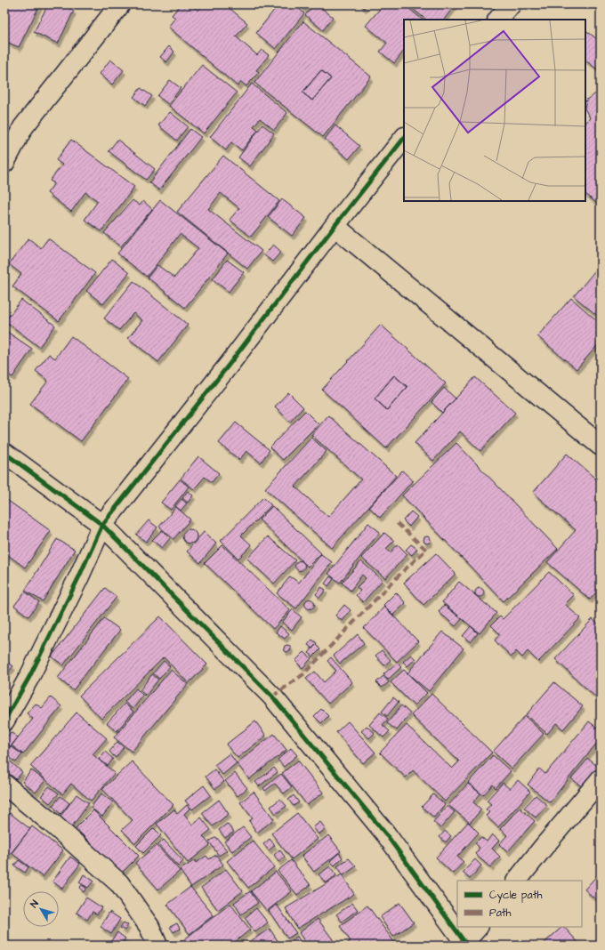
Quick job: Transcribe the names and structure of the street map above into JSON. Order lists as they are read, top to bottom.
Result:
{
  "legend": ["Cycle path", "Path"],
  "north": "top left"
}
